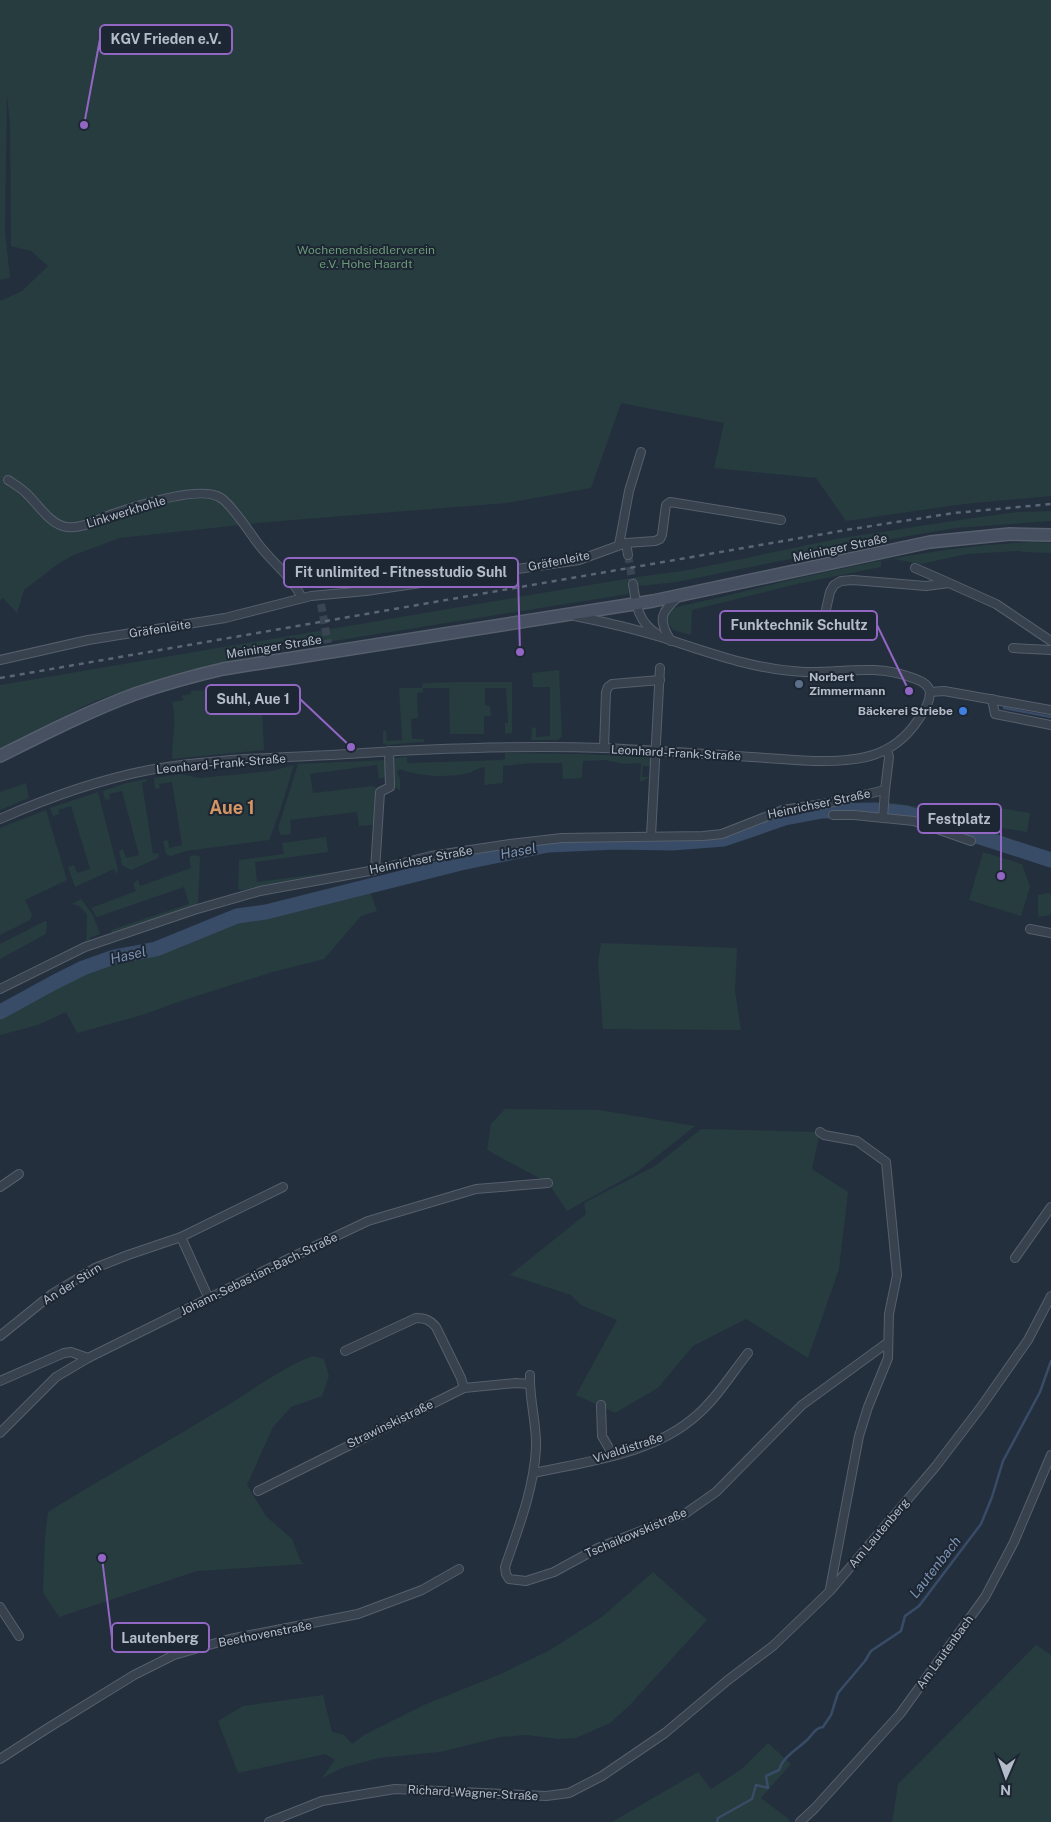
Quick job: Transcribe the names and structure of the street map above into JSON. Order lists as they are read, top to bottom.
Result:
{
  "streets": {
    "main road": ["Meininger Straße"],
    "street": [
      "Linkwerkhohle",
      "Gräfenleite",
      "Leonhard-Frank-Straße",
      "Heinrichser Straße",
      "Johann-Sebastian-Bach-Straße",
      "An der Stirn",
      "Strawinskistraße",
      "Vivaldistraße",
      "Tschaikowskistraße",
      "Am Lautenberg",
      "Beethovenstraße",
      "Am Lautenbach",
      "Richard-Wagner-Straße"
    ]
  },
  "crossings": [
    ["Linkwerkhohle", "Gräfenleite"],
    ["Meininger Straße", "Leonhard-Frank-Straße"],
    ["Leonhard-Frank-Straße", "Heinrichser Straße"],
    ["Strawinskistraße", "Tschaikowskistraße"],
    ["Vivaldistraße", "Tschaikowskistraße"],
    ["Am Lautenberg", "Richard-Wagner-Straße"]
  ],
  "districts": ["Aue 1"],
  "water": ["Hasel", "Lautenbach"],
  "parks": ["Wochenendsiedlerverein e.V. Hohe Haardt"],
  "places": [
    "KGV Frieden e.V.",
    "Fit unlimited - Fitnesstudio Suhl",
    "Norbert Zimmermann",
    "Funktechnik Schultz",
    "Bäckerei Striebe",
    "Suhl, Aue 1",
    "Festplatz",
    "Lautenberg"
  ],
  "north": "bottom"
}
